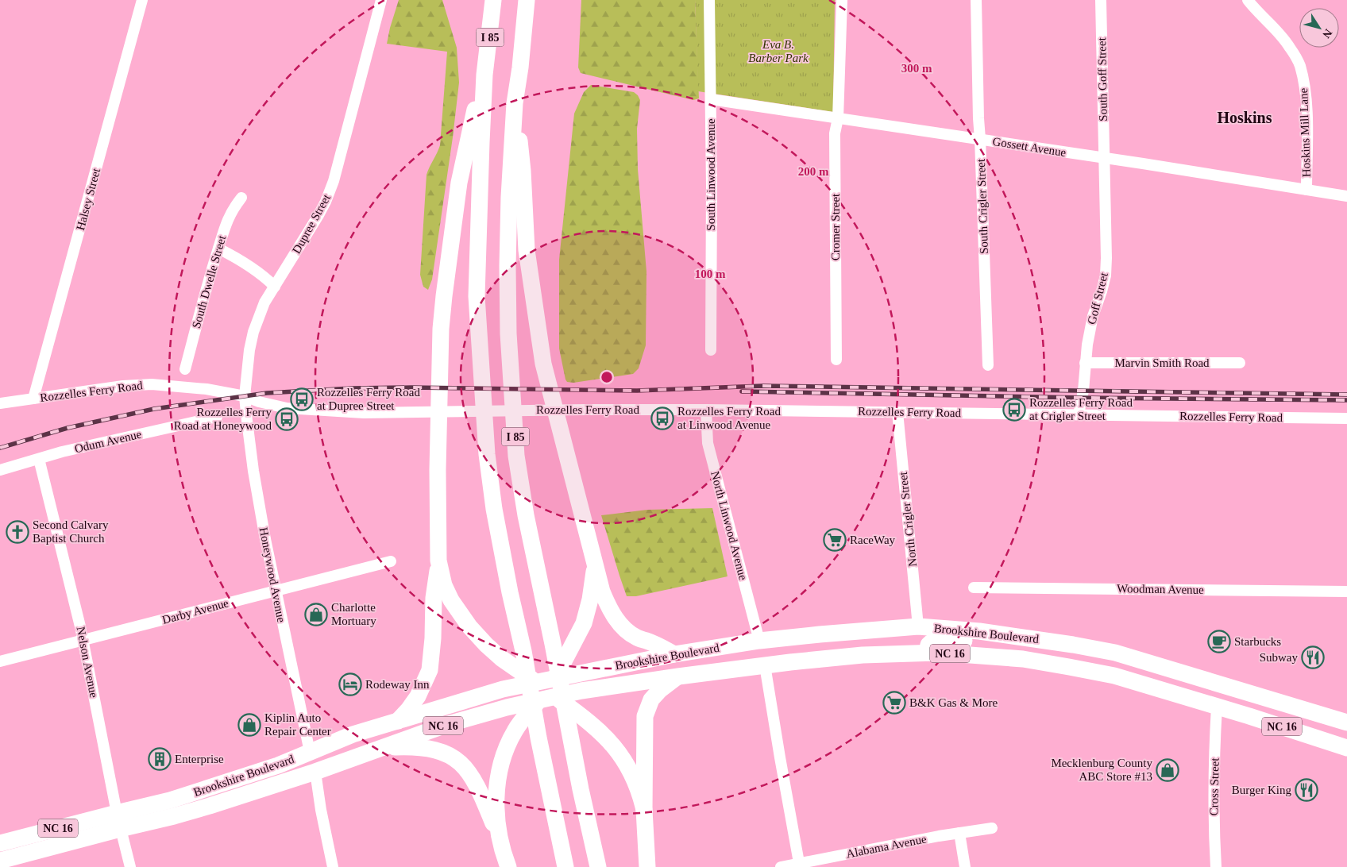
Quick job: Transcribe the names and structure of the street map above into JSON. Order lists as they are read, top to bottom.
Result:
{
  "streets": {
    "highway": ["I 85", "Brookshire Boulevard", "NC 16"],
    "street": [
      "South Goff Street",
      "Hoskins Mill Lane",
      "Gossett Avenue",
      "South Linwood Avenue",
      "Halsey Street",
      "South Crigler Street",
      "Dupree Street",
      "Cromer Street",
      "South Dwelle Street",
      "Goff Street",
      "Marvin Smith Road",
      "Rozzelles Ferry Road",
      "Odum Avenue",
      "North Crigler Street",
      "North Linwood Avenue",
      "Honeywood Avenue",
      "Woodman Avenue",
      "Darby Avenue",
      "Nelson Avenue",
      "Cross Street",
      "Alabama Avenue"
    ]
  },
  "crossings": [
    ["South Goff Street", "Gossett Avenue"],
    ["South Goff Street", "Goff Street"],
    ["Hoskins Mill Lane", "Gossett Avenue"],
    ["Gossett Avenue", "South Linwood Avenue"],
    ["Gossett Avenue", "South Crigler Street"],
    ["Gossett Avenue", "Cromer Street"],
    ["Gossett Avenue", "Goff Street"],
    ["Halsey Street", "Rozzelles Ferry Road"],
    ["Dupree Street", "Rozzelles Ferry Road"],
    ["Dupree Street", "Honeywood Avenue"],
    ["Goff Street", "Marvin Smith Road"],
    ["Goff Street", "Rozzelles Ferry Road"],
    ["Rozzelles Ferry Road", "North Crigler Street"],
    ["Rozzelles Ferry Road", "North Linwood Avenue"],
    ["Rozzelles Ferry Road", "Honeywood Avenue"],
    ["Odum Avenue", "Nelson Avenue"],
    ["North Crigler Street", "Brookshire Boulevard"],
    ["North Linwood Avenue", "Brookshire Boulevard"],
    ["Honeywood Avenue", "Darby Avenue"],
    ["Honeywood Avenue", "Brookshire Boulevard"],
    ["Darby Avenue", "Nelson Avenue"],
    ["Brookshire Boulevard", "Nelson Avenue"],
    ["Brookshire Boulevard", "Cross Street"]
  ],
  "districts": ["Hoskins"],
  "parks": ["Eva B. Barber Park"],
  "places": {
    "bus stop": [
      "Rozzelles Ferry Road at Dupree Street",
      "Rozzelles Ferry Road at Crigler Street",
      "Rozzelles Ferry Road at Linwood Avenue",
      "Rozzelles Ferry Road at Honeywood"
    ],
    "church": ["Second Calvary Baptist Church"],
    "supermarket": ["RaceWay", "B&K Gas & More"],
    "shop": ["Charlotte Mortuary", "Kiplin Auto Repair Center", "Mecklenburg County ABC Store #13"],
    "cafe": ["Starbucks"],
    "restaurant": ["Subway", "Burger King"],
    "hotel": ["Rodeway Inn"],
    "building": ["Enterprise"]
  },
  "north": "bottom right",
  "rings": ["300 m", "200 m", "100 m"]
}
